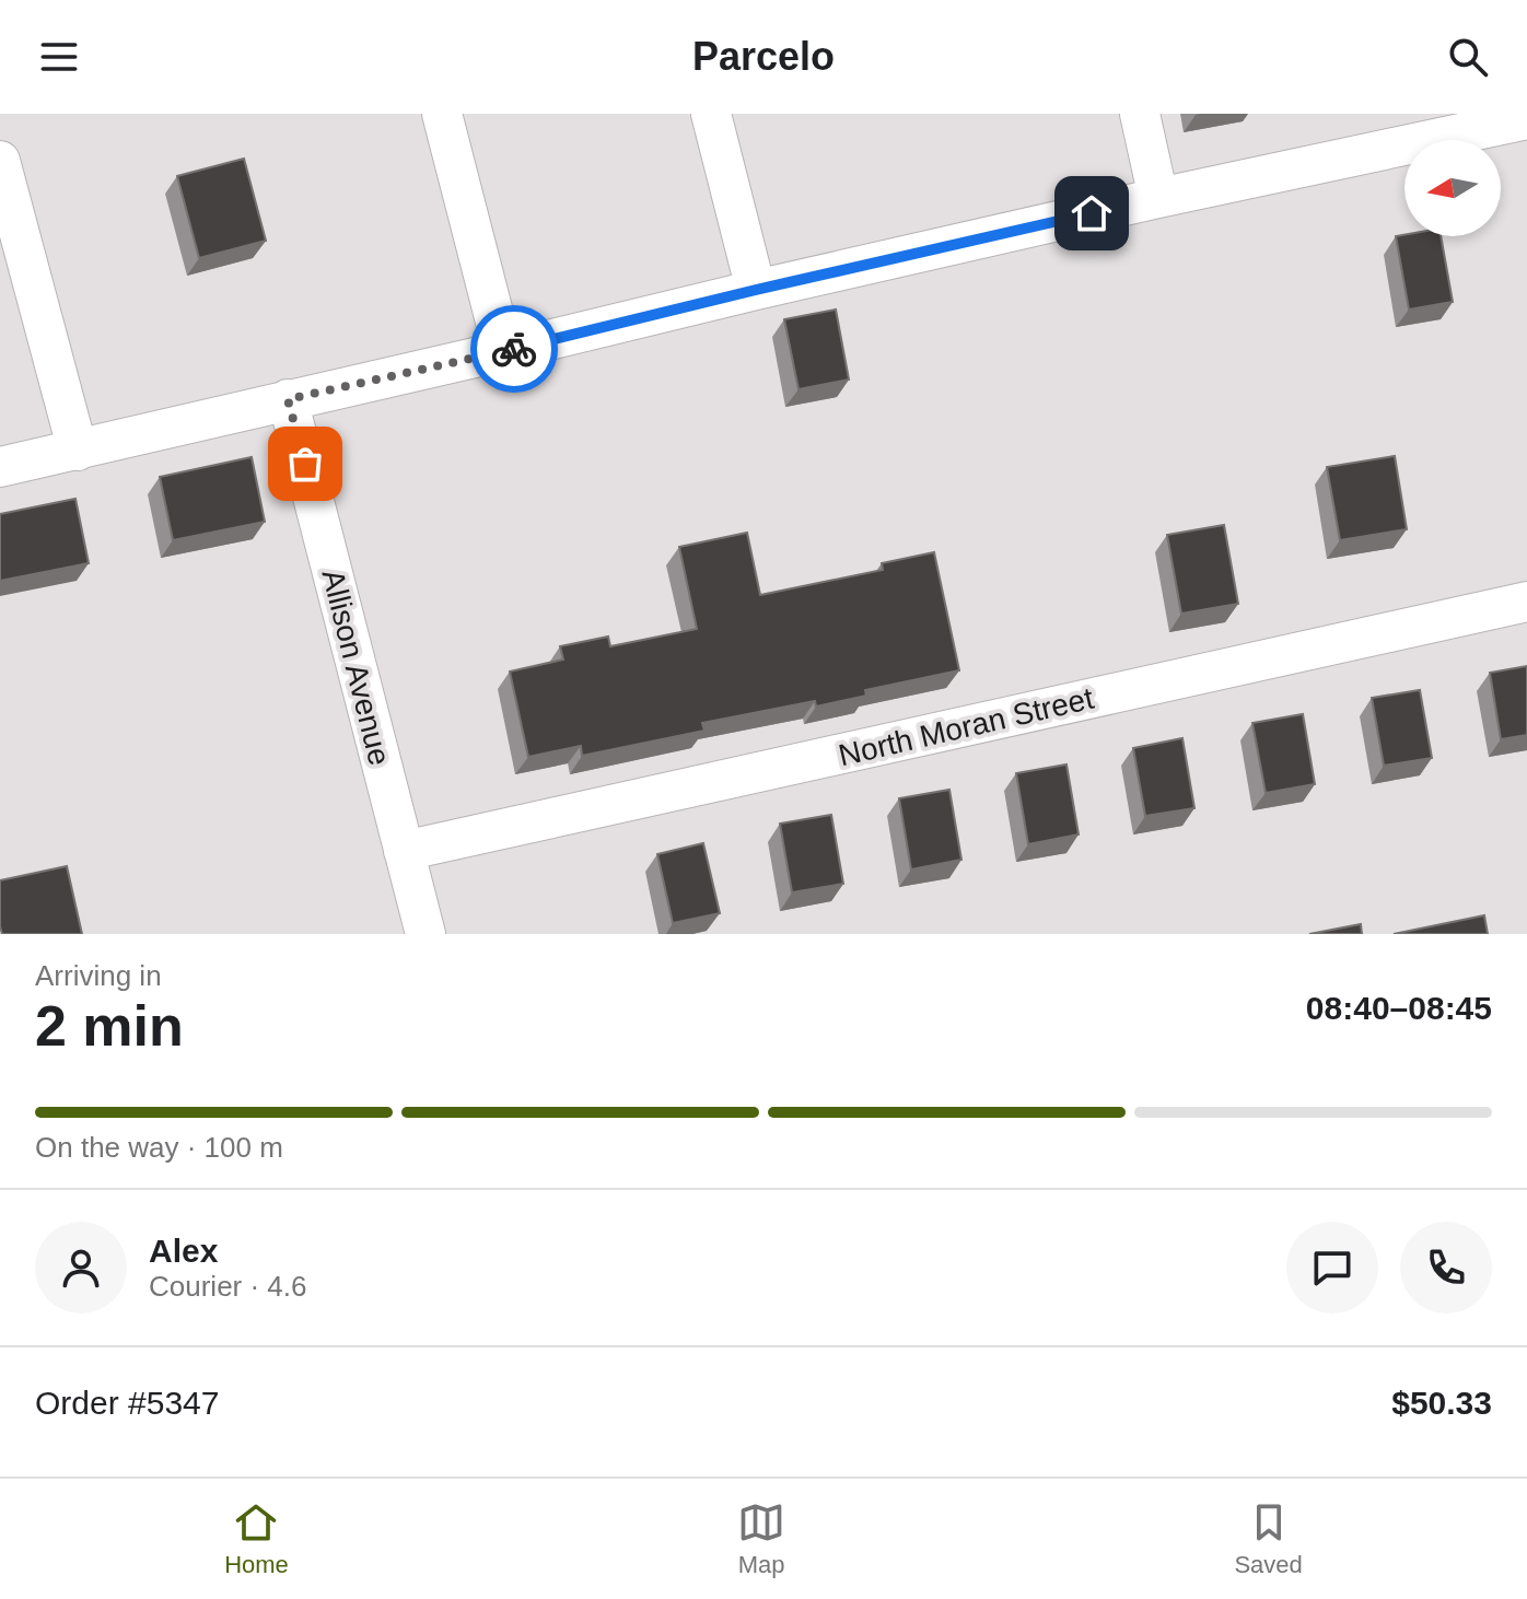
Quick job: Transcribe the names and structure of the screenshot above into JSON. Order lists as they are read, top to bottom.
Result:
{
  "streets": {
    "street": ["Allison Avenue", "North Moran Street"]
  },
  "crossings": [
    ["Allison Avenue", "North Moran Street"]
  ],
  "north": "left",
  "page": {
    "header": "Parcelo",
    "heading": ["2 min", "Arriving in", "08:40–08:45"],
    "panel": [
      "Alex",
      "Courier · 4.6",
      "Order #5347",
      "$50.33"
    ],
    "bar": "On the way · 100 m",
    "tabs": ["Home", "Map", "Saved"]
  }
}
